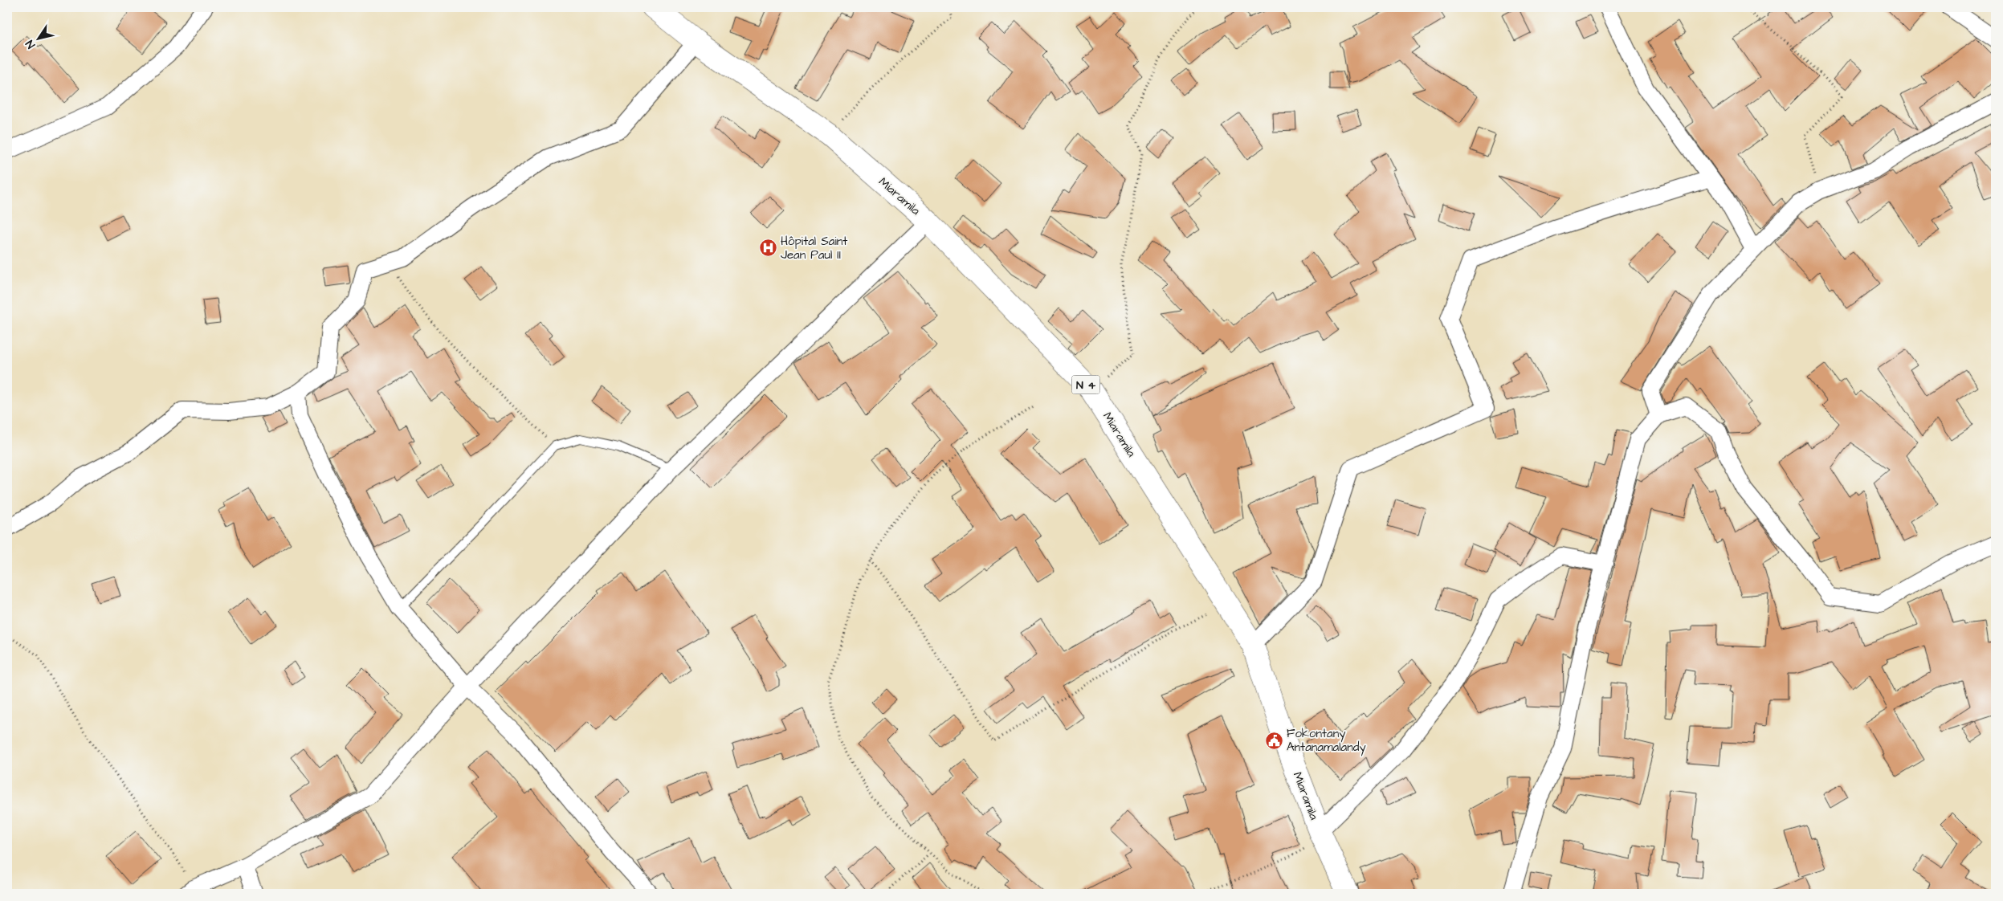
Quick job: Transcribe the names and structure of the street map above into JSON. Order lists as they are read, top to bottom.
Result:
{
  "streets": {
    "main road": ["Miaramila", "N 4"]
  },
  "places": {
    "hospital": ["Hôpital Saint Jean Paul II"],
    "public building": ["Fokontany Antanamalandy"]
  },
  "north": "bottom left"
}
